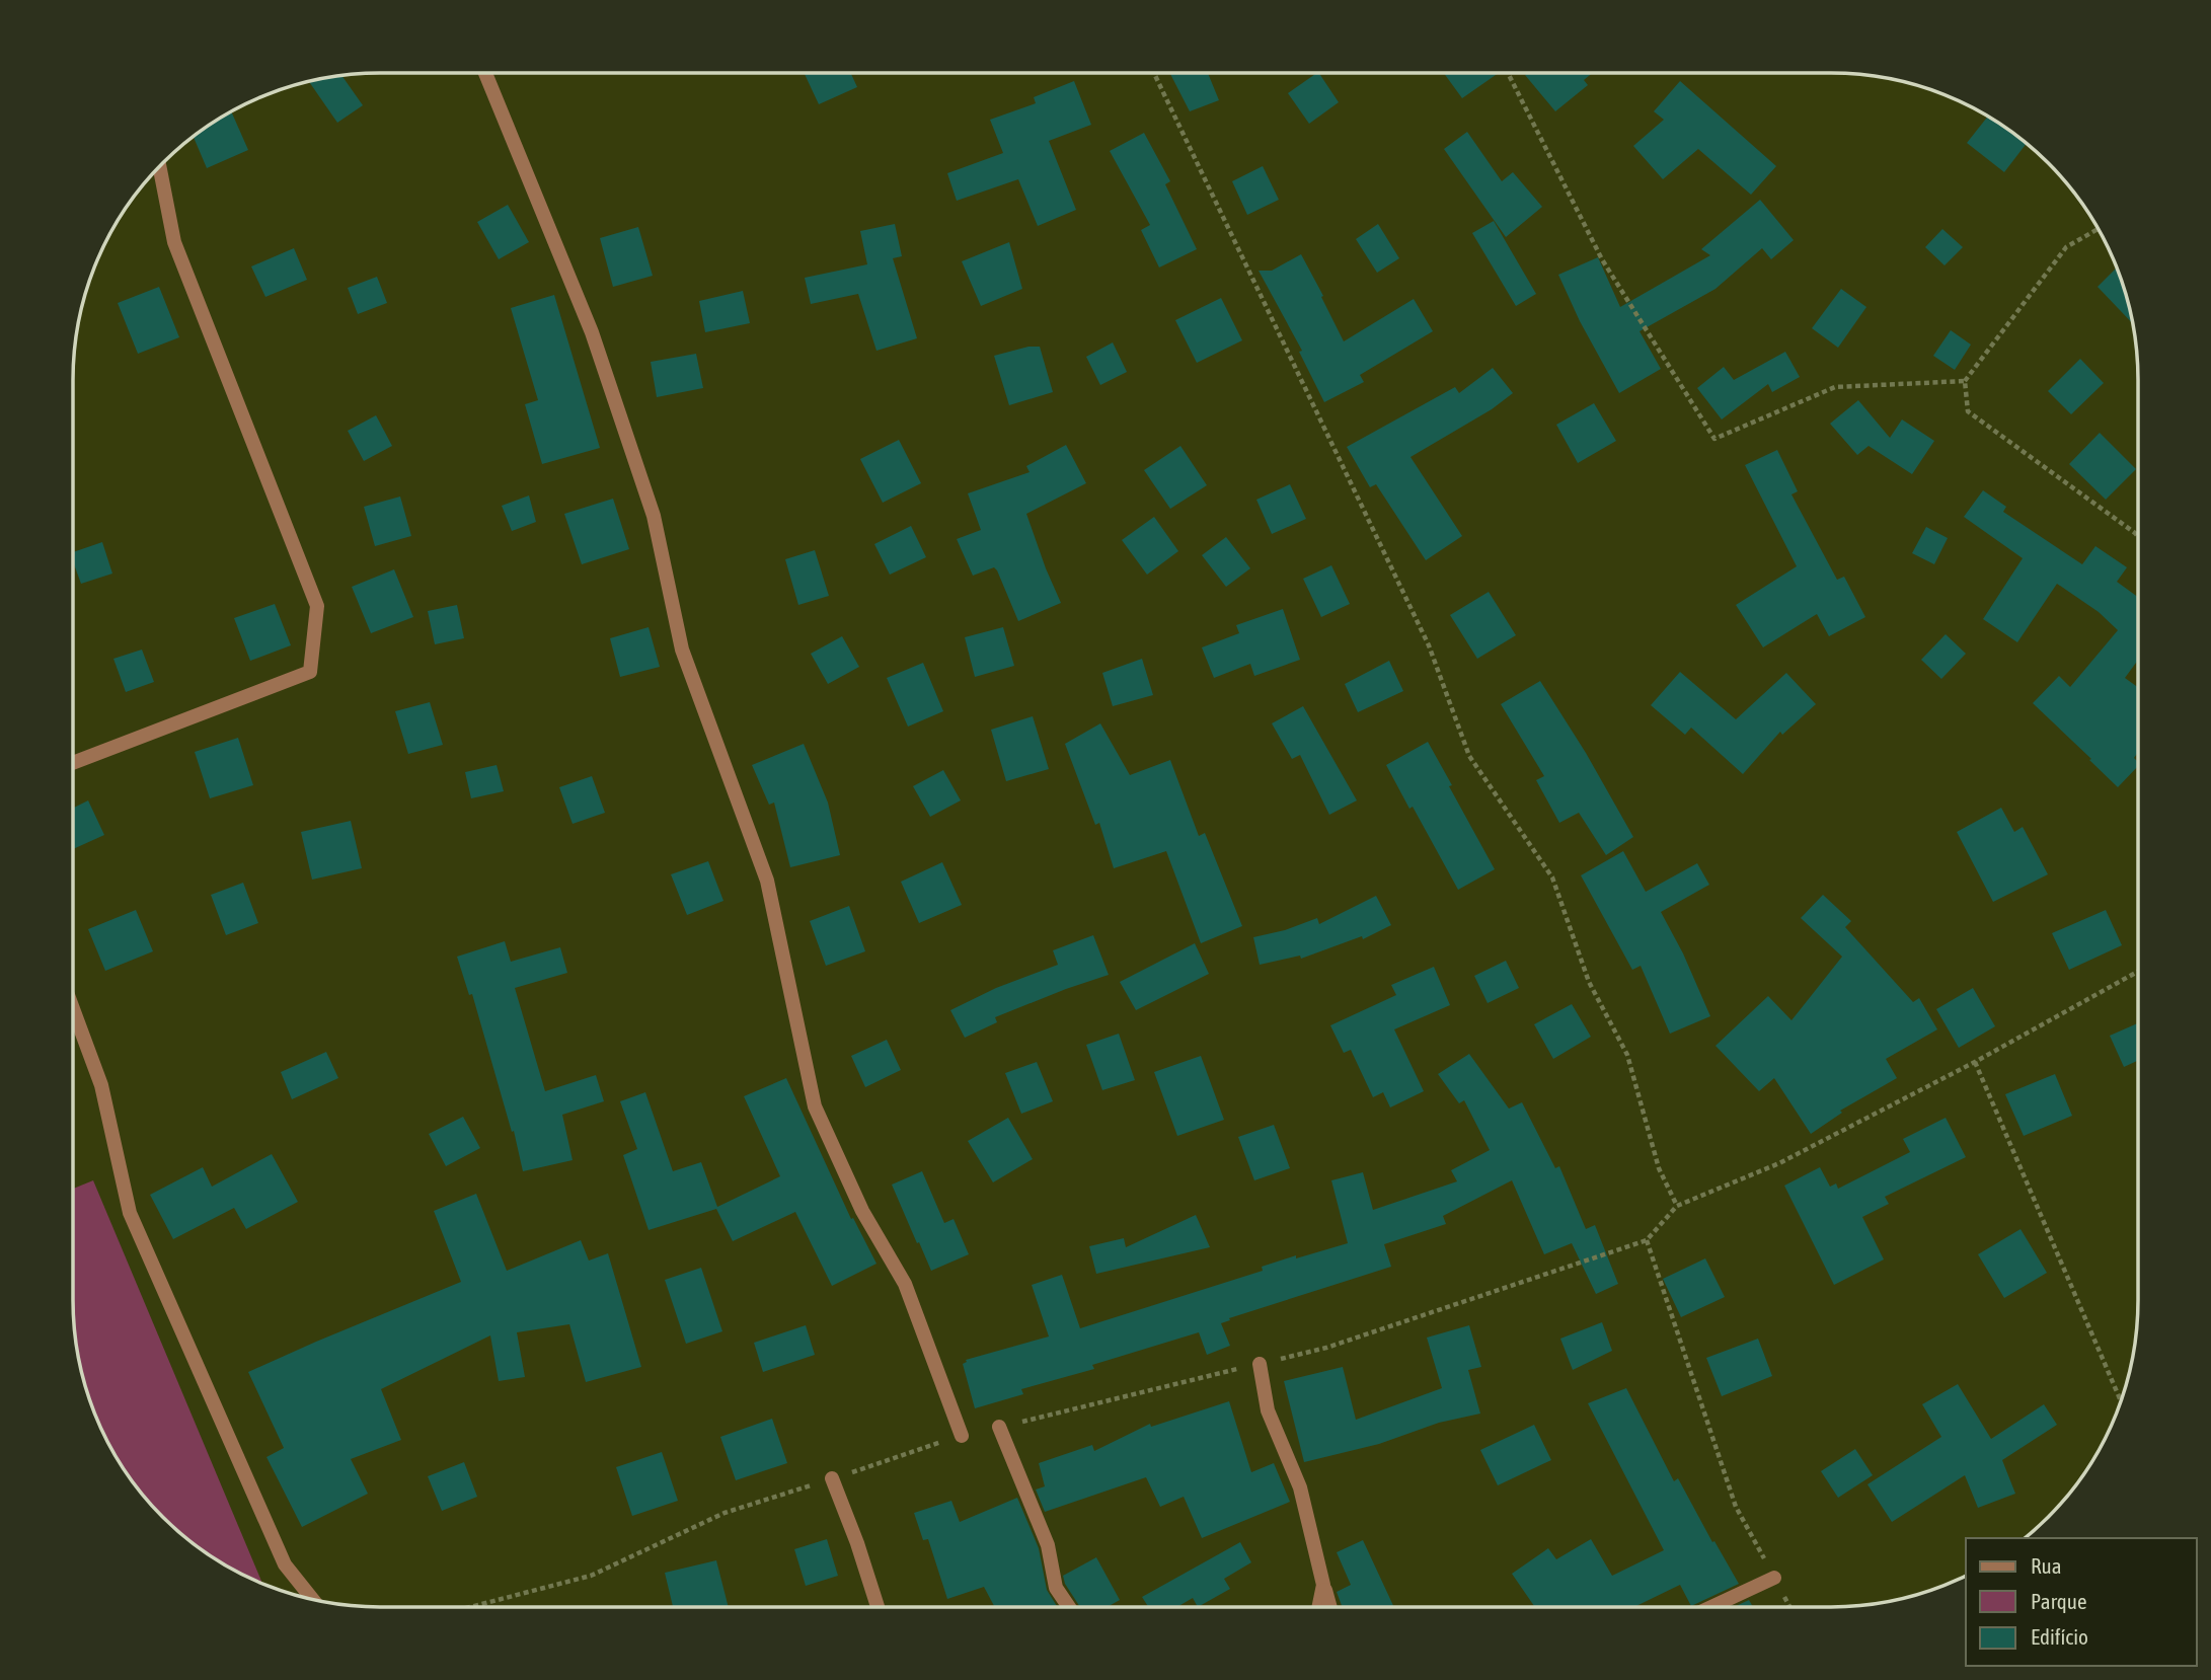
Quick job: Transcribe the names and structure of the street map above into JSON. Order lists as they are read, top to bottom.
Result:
{
  "legend": ["Rua", "Parque", "Edifício"]
}
